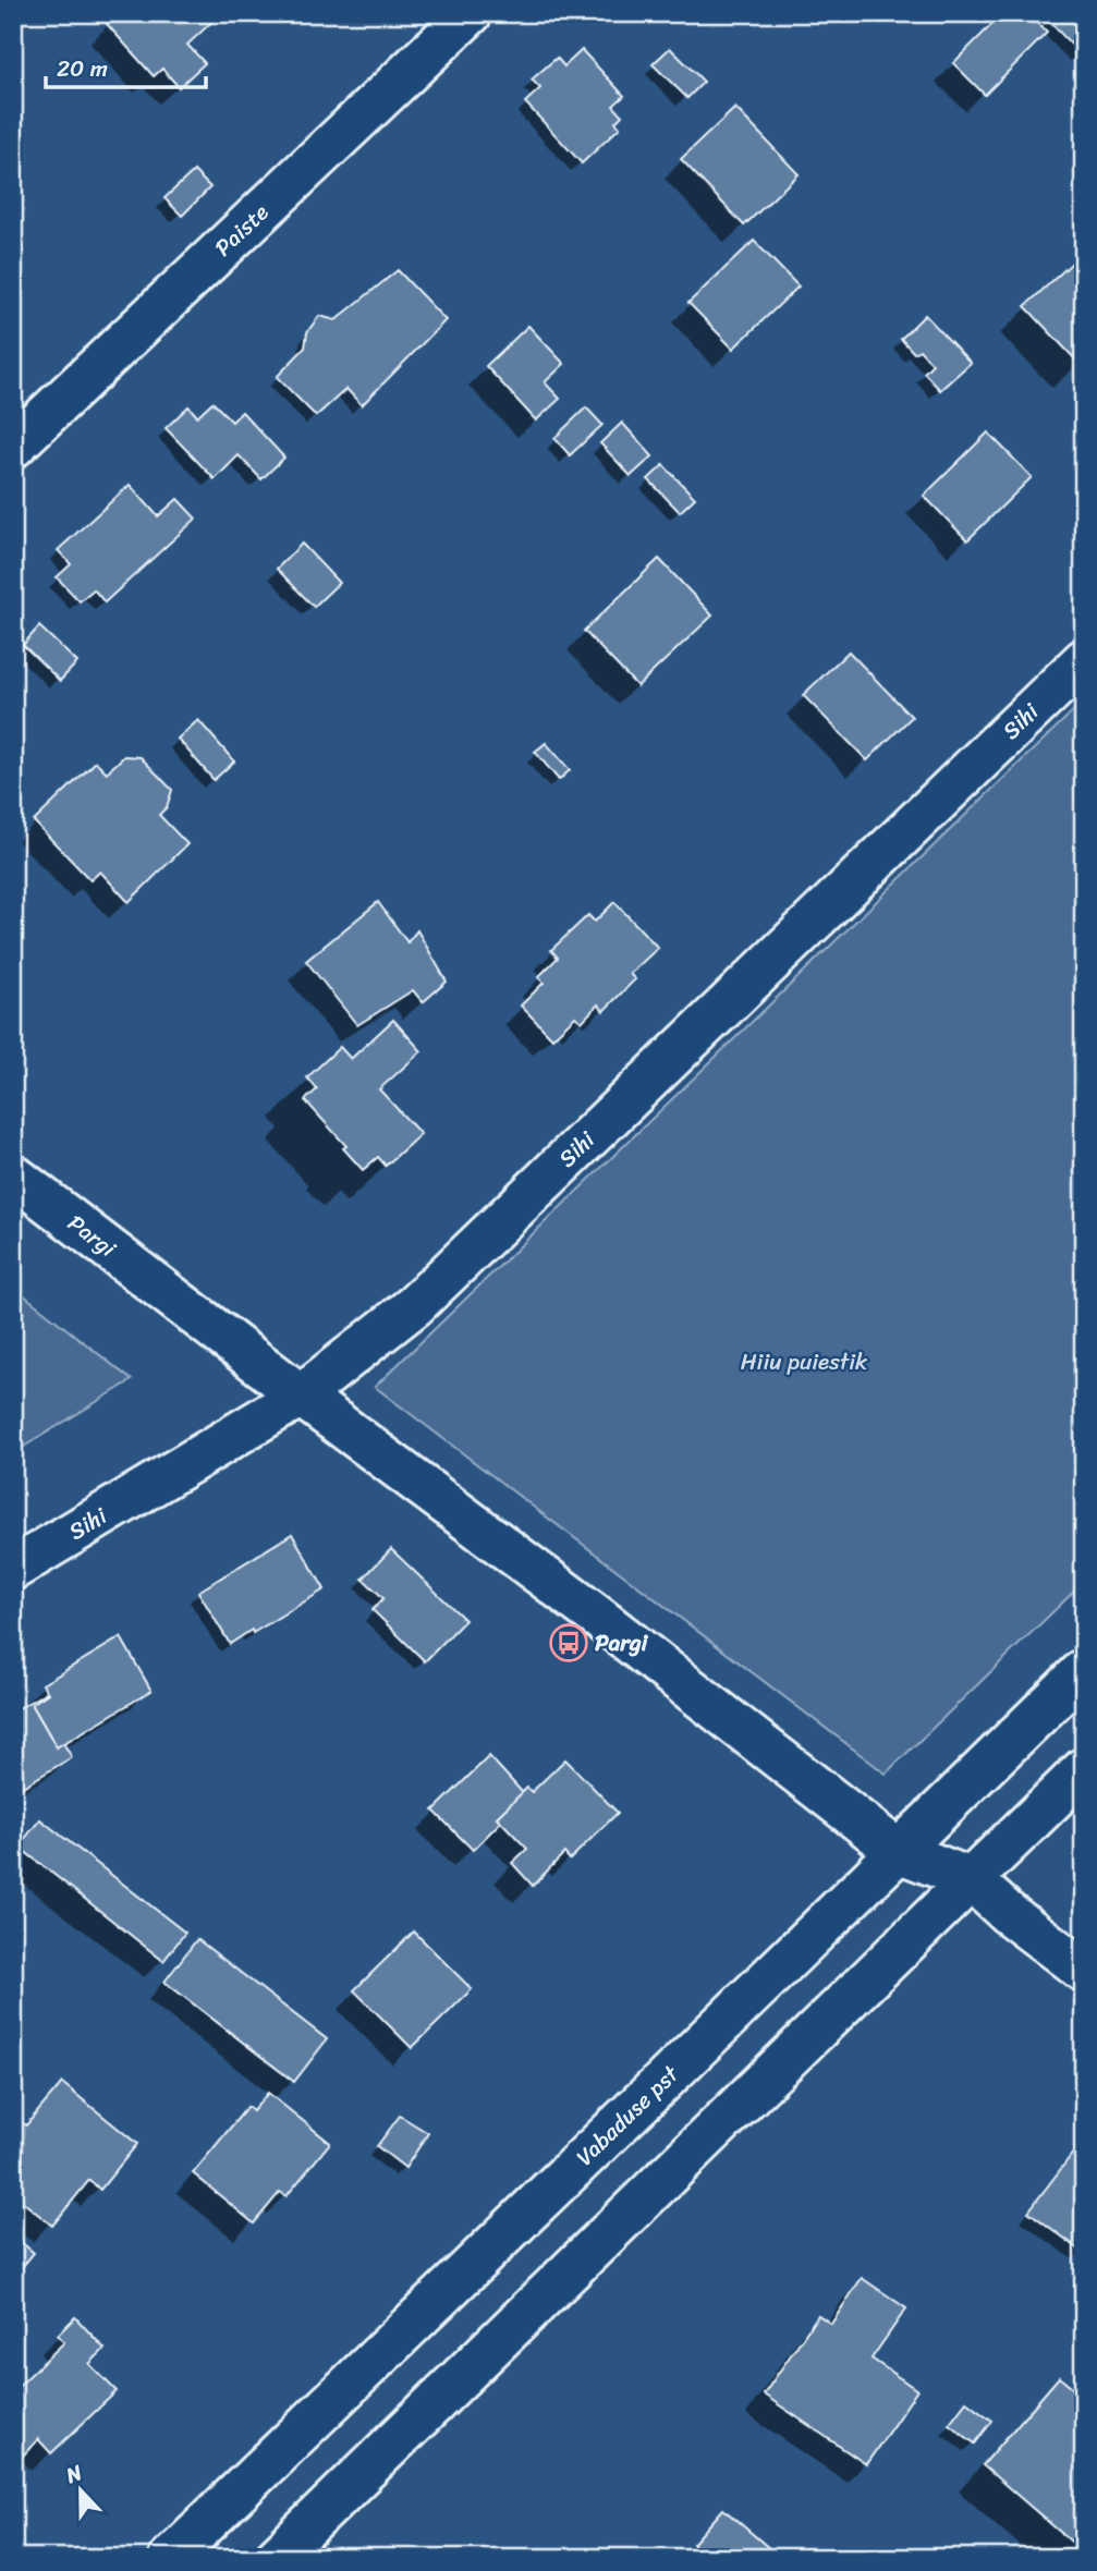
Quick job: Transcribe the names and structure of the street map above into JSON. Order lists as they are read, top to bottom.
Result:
{
  "streets": {
    "main road": [
      "Paiste",
      "Sihi",
      "Pargi",
      "Vabaduse pst"
    ]
  },
  "crossings": [
    ["Sihi", "Pargi"],
    ["Pargi", "Vabaduse pst"]
  ],
  "parks": ["Hiiu puiestik"],
  "places": {
    "bus stop": ["Pargi"]
  },
  "scale_bar": "20 m",
  "north": "top"
}
